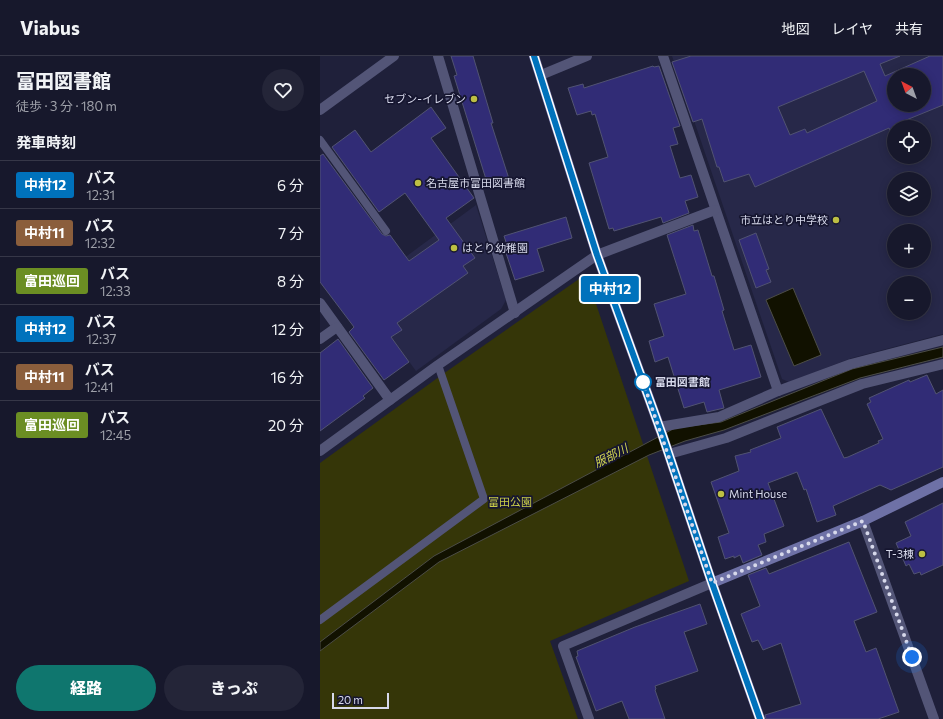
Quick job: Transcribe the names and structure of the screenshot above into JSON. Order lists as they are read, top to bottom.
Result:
{
  "water": ["服部川"],
  "parks": ["富田公園"],
  "places": [
    "セブン-イレブン",
    "名古屋市富田図書館",
    "市立はとり中学校",
    "はとり幼稚園",
    "富田図書館",
    "Mint House",
    "T-3棟"
  ],
  "lines": ["bus line 中村12"],
  "scale_bar": "20 m",
  "north": "top left",
  "page": {
    "header": "Viabus",
    "nav": ["地図", "レイヤ", "共有"],
    "heading": [
      ["富田図書館", "徒歩 · 3 分 · 180 m"],
      "発車時刻"
    ],
    "on_map": "中村12",
    "map_buttons": ["+", "−"],
    "list": [
      {
        "mark": "中村12",
        "name": "バス",
        "note": "12:31",
        "value": "6 分"
      },
      {
        "mark": "中村11",
        "name": "バス",
        "note": "12:32",
        "value": "7 分"
      },
      {
        "mark": "富田巡回",
        "name": "バス",
        "note": "12:33",
        "value": "8 分"
      },
      {
        "mark": "中村12",
        "name": "バス",
        "note": "12:37",
        "value": "12 分"
      },
      {
        "mark": "中村11",
        "name": "バス",
        "note": "12:41",
        "value": "16 分"
      },
      {
        "mark": "富田巡回",
        "name": "バス",
        "note": "12:45",
        "value": "20 分"
      }
    ],
    "buttons": ["経路", "きっぷ"],
    "scale": "20 m"
  }
}
